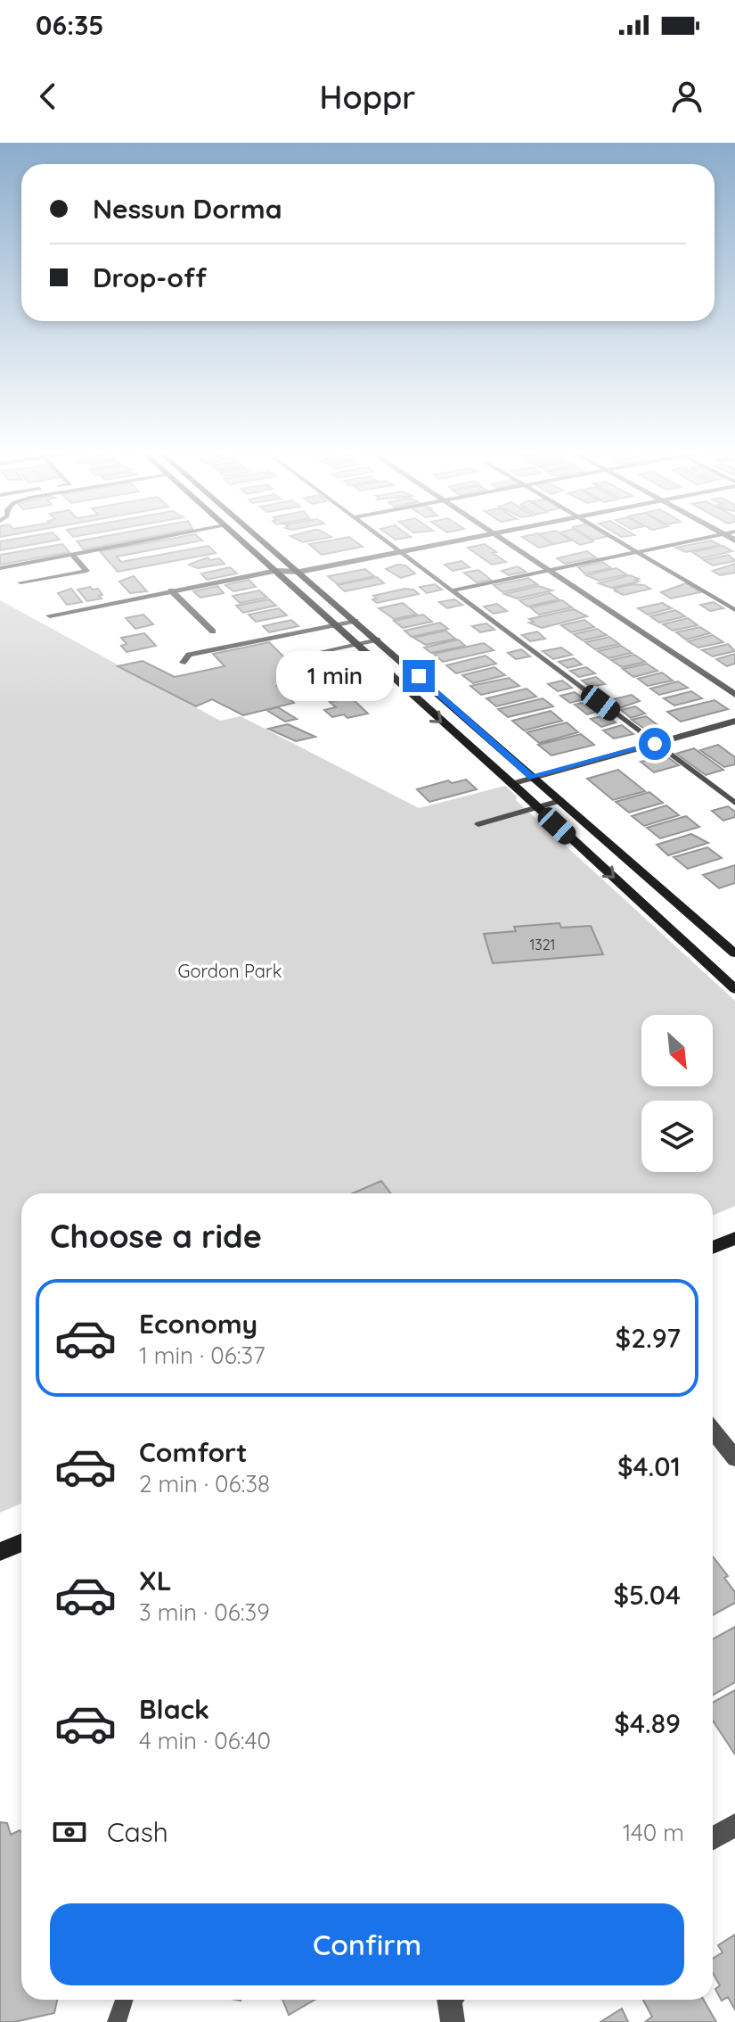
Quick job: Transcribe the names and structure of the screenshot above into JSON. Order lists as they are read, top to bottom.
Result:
{
  "parks": ["Gordon Park"],
  "house_numbers": ["1321"],
  "north": "bottom right",
  "page": {
    "status": "06:35",
    "header": "Hoppr",
    "banner": ["Nessun Dorma", "Drop-off"],
    "bubble": "1 min",
    "heading": "Choose a ride",
    "list": [
      {
        "name": "Economy",
        "note": "1 min · 06:37",
        "value": "$2.97"
      },
      {
        "name": "Comfort",
        "note": "2 min · 06:38",
        "value": "$4.01"
      },
      {
        "name": "XL",
        "note": "3 min · 06:39",
        "value": "$5.04"
      },
      {
        "name": "Black",
        "note": "4 min · 06:40",
        "value": "$4.89"
      }
    ],
    "pay": ["Cash", "140 m"],
    "buttons": "Confirm"
  }
}
